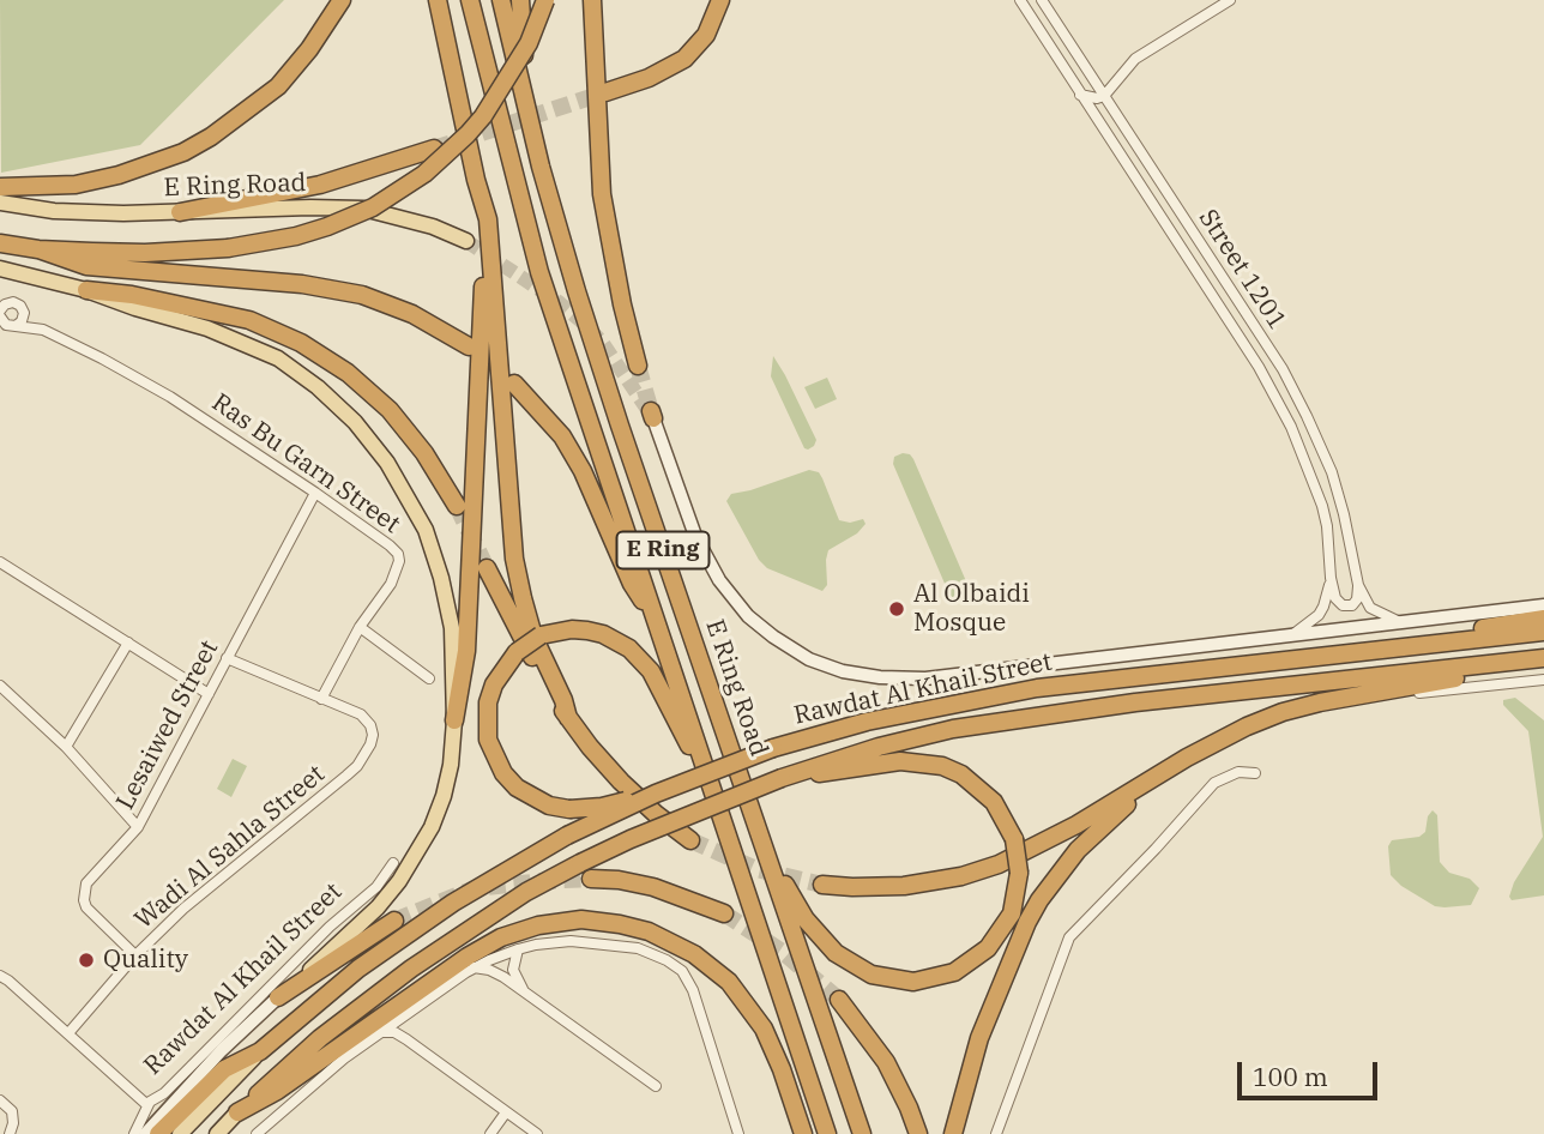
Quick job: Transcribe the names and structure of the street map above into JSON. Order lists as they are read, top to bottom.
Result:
{
  "streets": {
    "highway": ["E Ring Road", "E Ring", "Rawdat Al Khail Street"],
    "street": [
      "Street 1201",
      "Ras Bu Garn Street",
      "Lesaiwed Street",
      "Wadi Al Sahla Street"
    ]
  },
  "crossings": [
    ["Street 1201", "Rawdat Al Khail Street"],
    ["Ras Bu Garn Street", "Lesaiwed Street"],
    ["Ras Bu Garn Street", "Wadi Al Sahla Street"],
    ["Lesaiwed Street", "Wadi Al Sahla Street"]
  ],
  "places": ["Al Olbaidi Mosque", "Quality"],
  "scale_bar": "100 m"
}
